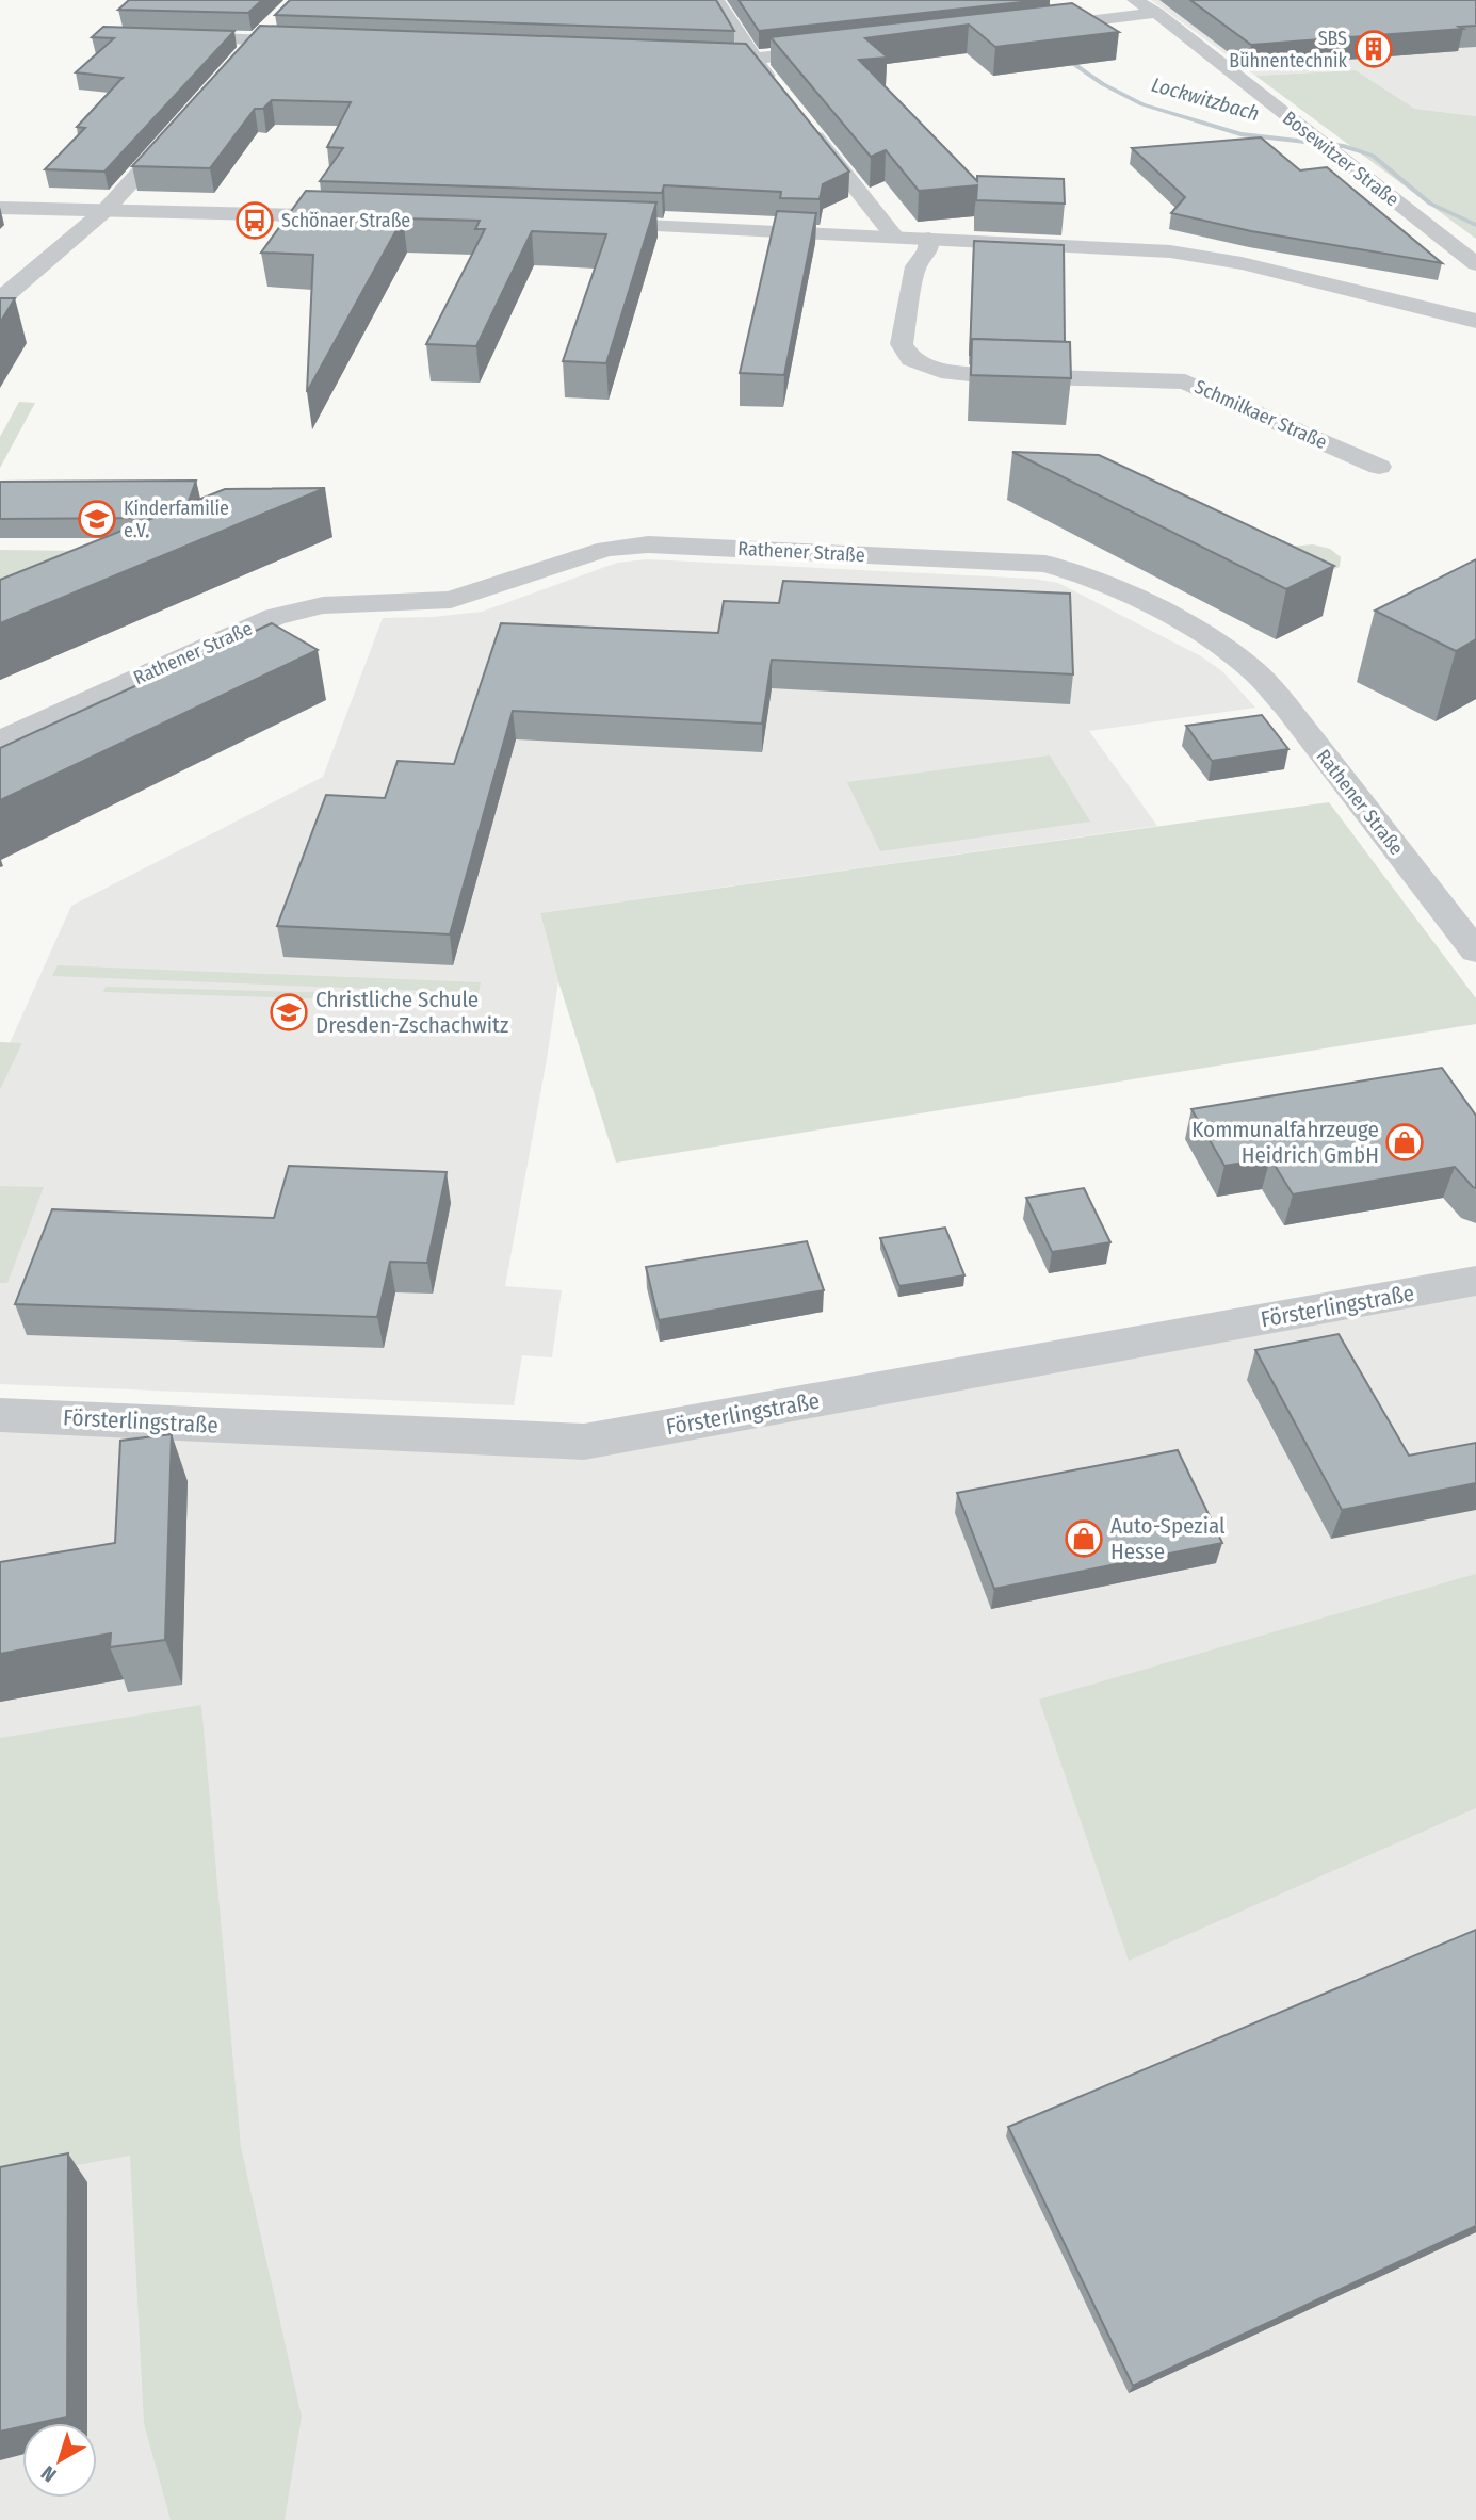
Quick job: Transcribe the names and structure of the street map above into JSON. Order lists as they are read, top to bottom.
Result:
{
  "streets": {
    "street": [
      "Bosewitzer Straße",
      "Schmilkaer Straße",
      "Rathener Straße",
      "Försterlingstraße"
    ]
  },
  "water": ["Lockwitzbach"],
  "places": {
    "building": ["SBS Bühnentechnik"],
    "bus stop": ["Schönaer Straße"],
    "school or university": ["Kinderfamilie e.V.", "Christliche Schule Dresden-Zschachwitz"],
    "shop": ["Kommunalfahrzeuge Heidrich GmbH", "Auto-Spezial Hesse"]
  },
  "north": "bottom left"
}
